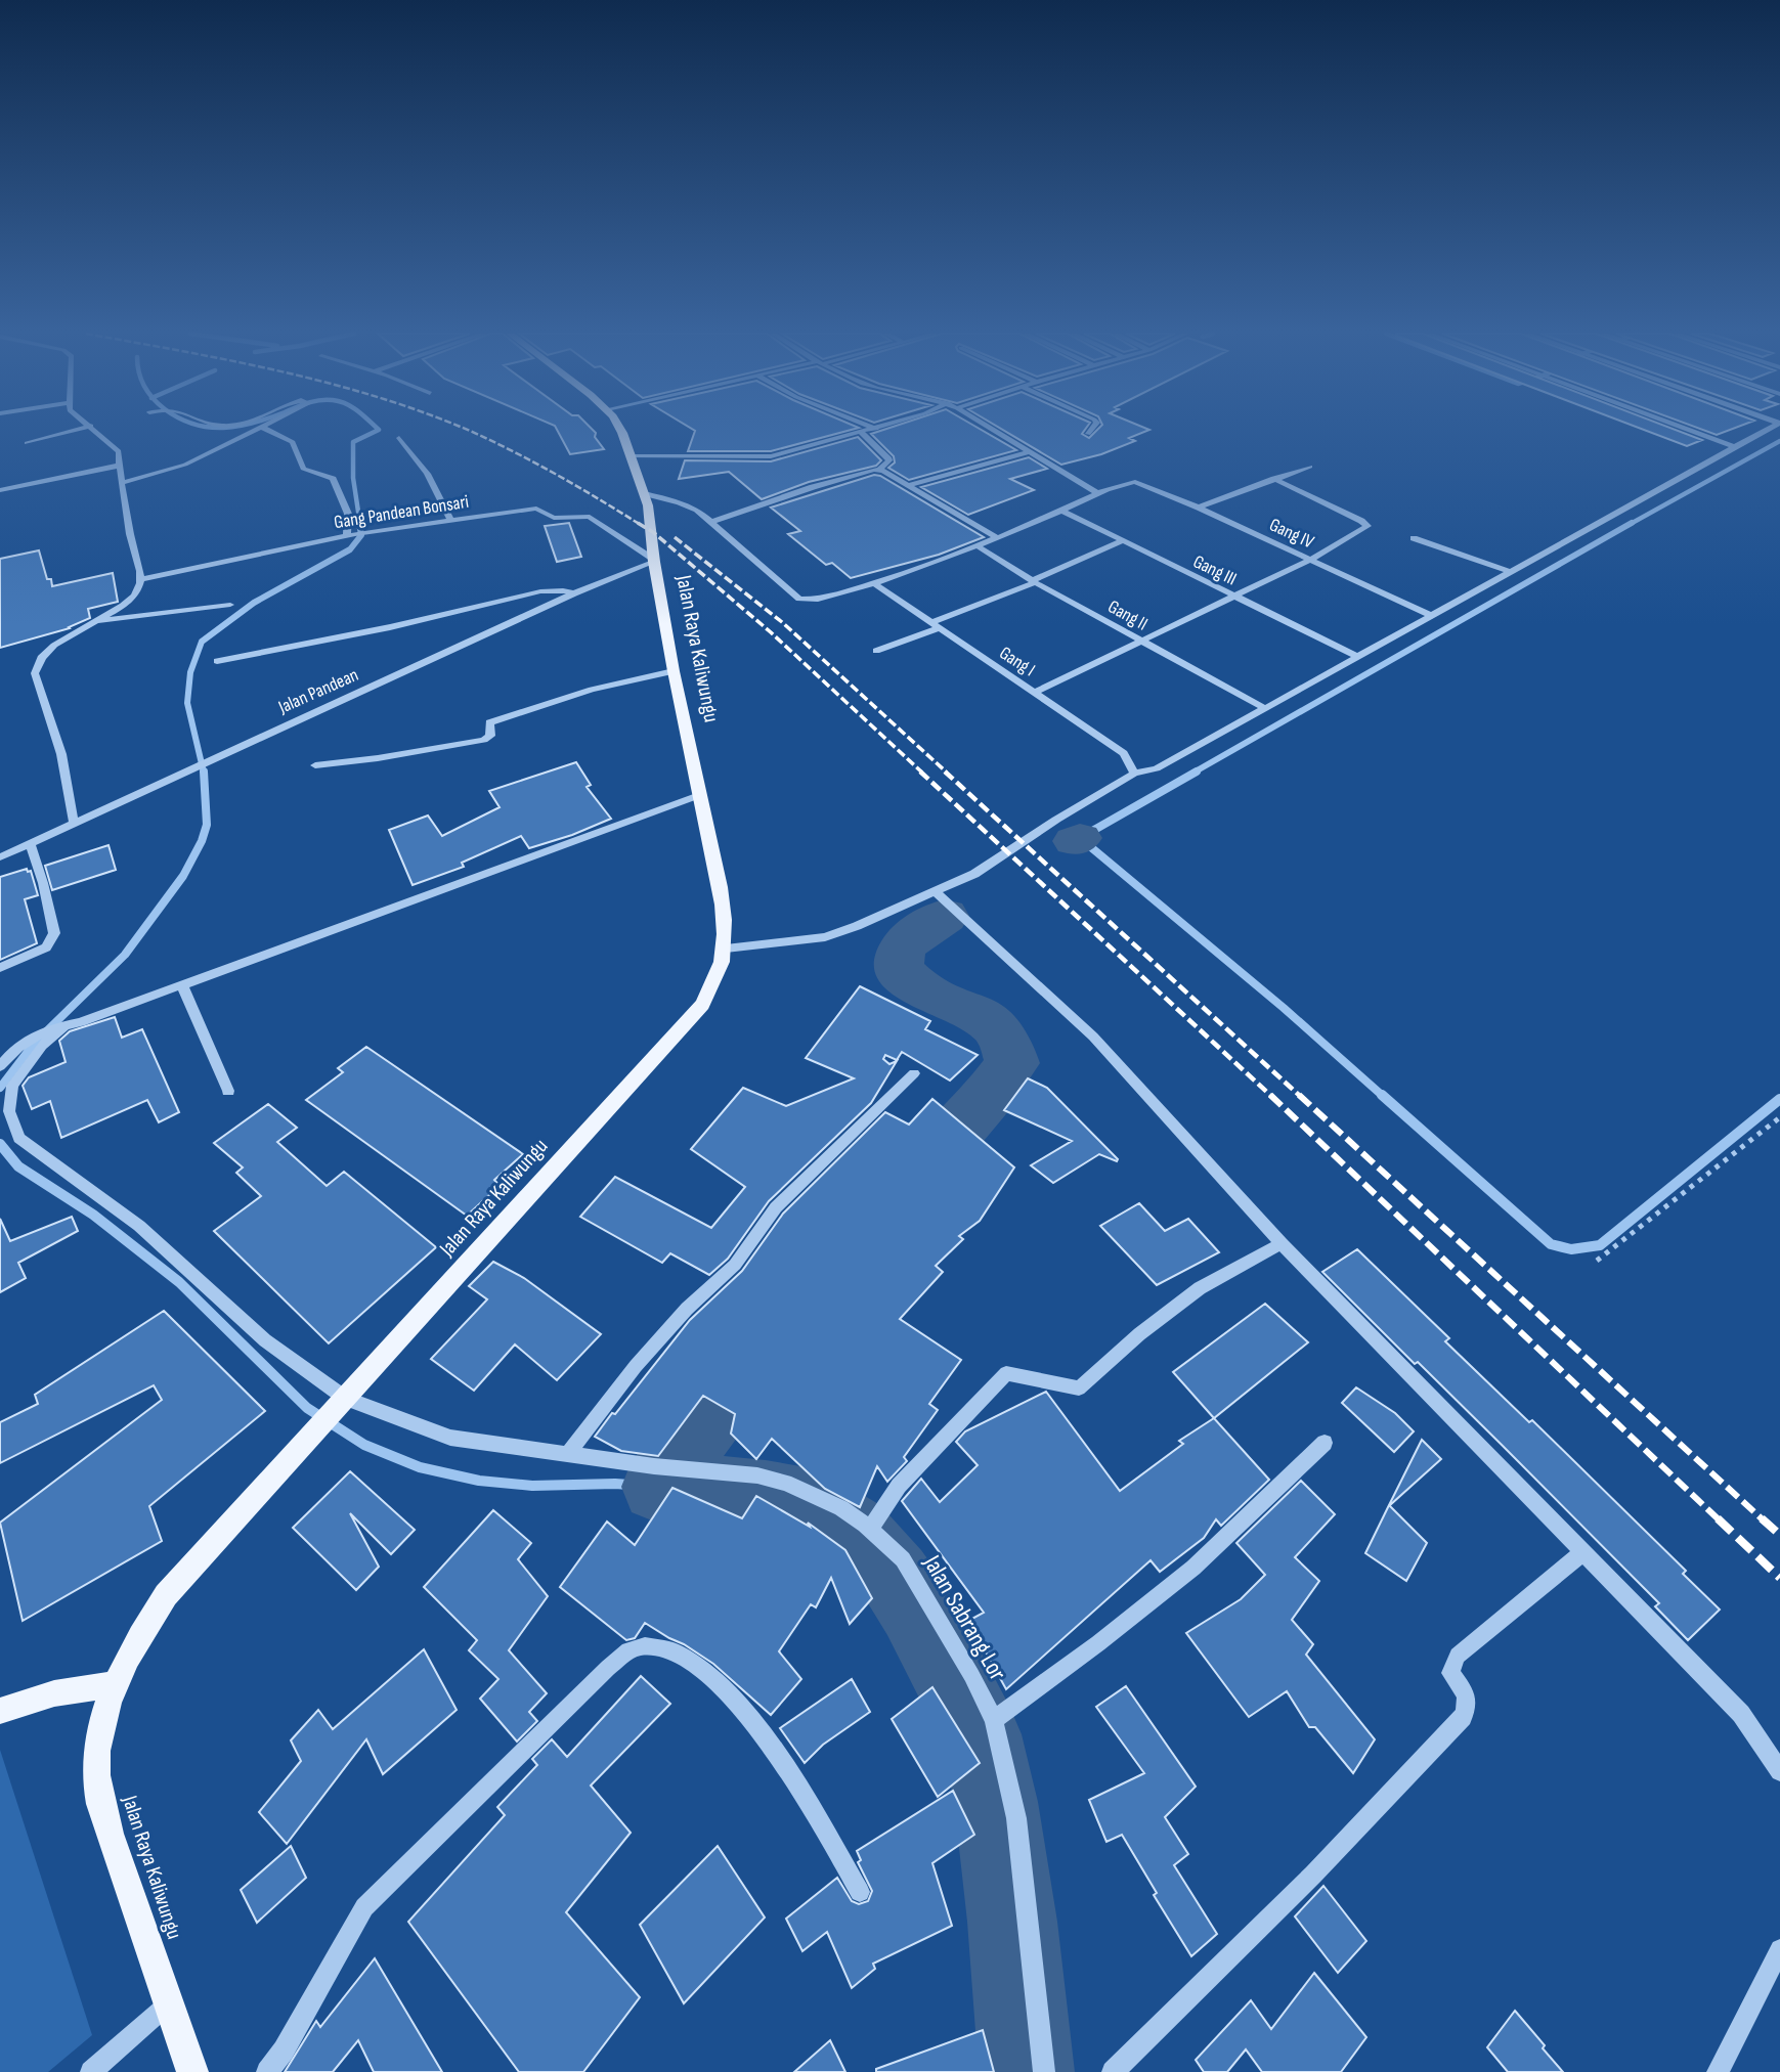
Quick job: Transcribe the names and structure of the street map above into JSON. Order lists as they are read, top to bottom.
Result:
{
  "streets": {
    "main road": ["Jalan Raya Kaliwungu"],
    "street": [
      "Gang Pandean Bonsari",
      "Gang IV",
      "Gang III",
      "Gang II",
      "Gang I",
      "Jalan Pandean",
      "Jalan Sabrang Lor"
    ]
  },
  "crossings": [
    ["Gang Pandean Bonsari", "Jalan Raya Kaliwungu"],
    ["Gang Pandean Bonsari", "Jalan Pandean"],
    ["Jalan Raya Kaliwungu", "Jalan Pandean"],
    ["Jalan Raya Kaliwungu", "Jalan Sabrang Lor"]
  ]
}
